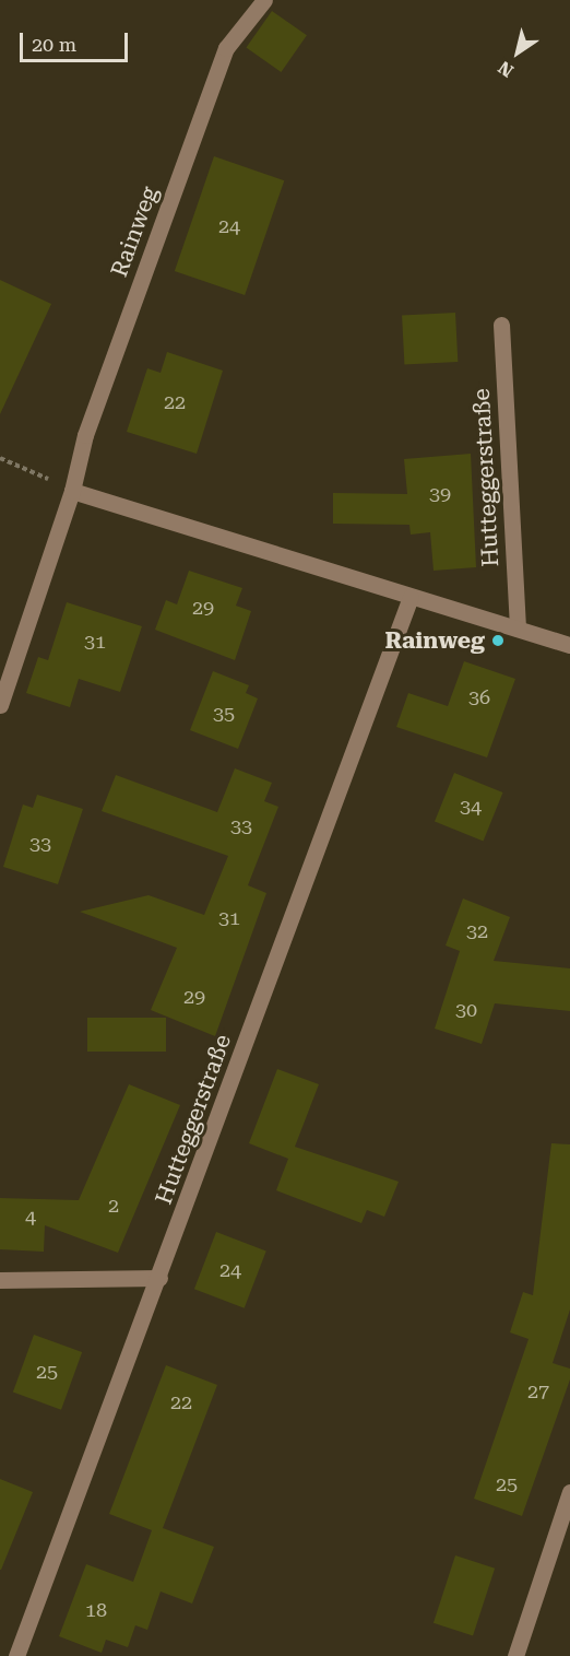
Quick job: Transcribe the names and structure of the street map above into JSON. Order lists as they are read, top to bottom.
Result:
{
  "streets": {
    "street": ["Rainweg", "Hutteggerstraße"]
  },
  "places": ["Rainweg"],
  "house_numbers": [
    "24",
    "22",
    "39",
    "29",
    "31",
    "36",
    "35",
    "34",
    "33",
    "33",
    "31",
    "32",
    "29",
    "30",
    "2",
    "4",
    "24",
    "25",
    "27",
    "22",
    "25",
    "18"
  ],
  "scale_bar": "20 m",
  "north": "bottom left"
}
